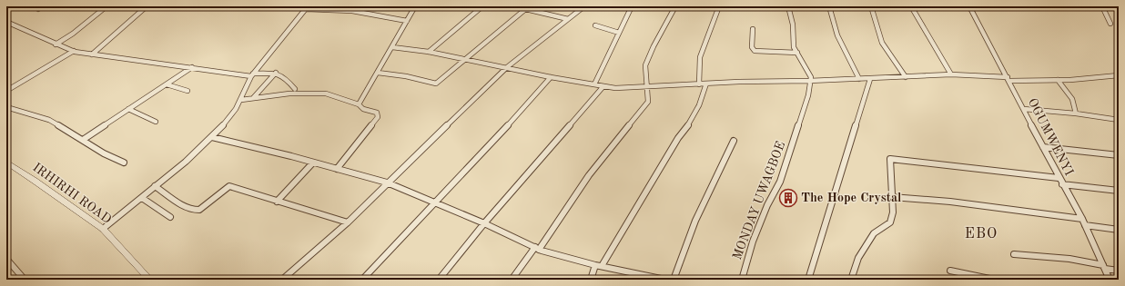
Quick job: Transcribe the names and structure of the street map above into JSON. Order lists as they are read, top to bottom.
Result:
{
  "streets": {
    "street": ["OGUMWENYI", "IRHIRHI ROAD", "MONDAY UWAGBOE"]
  },
  "districts": ["EBO"],
  "places": {
    "building": ["The Hope Crystal"]
  }
}
